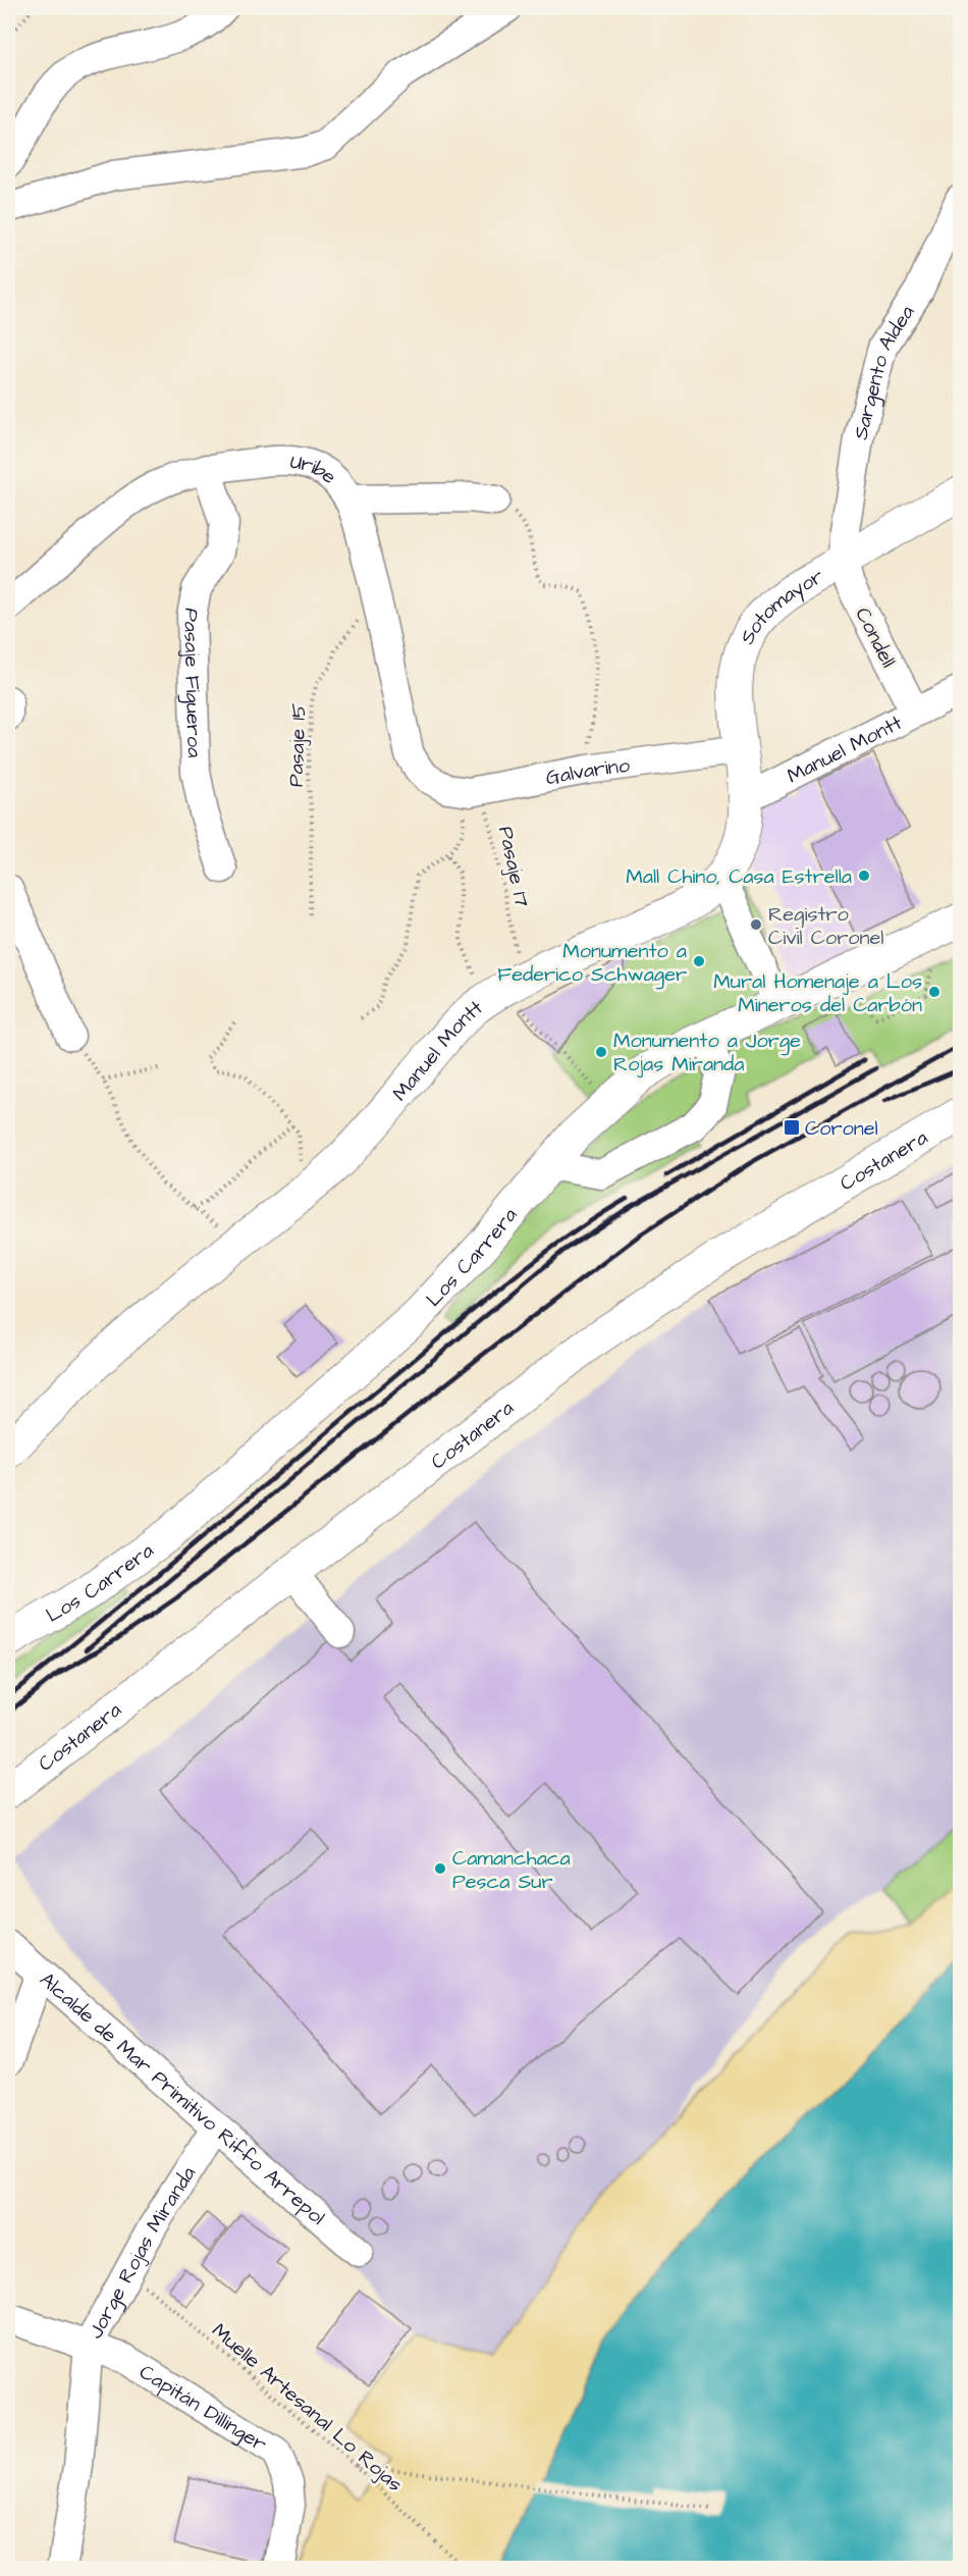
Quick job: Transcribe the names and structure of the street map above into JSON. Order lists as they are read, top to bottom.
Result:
{
  "streets": {
    "main road": [
      "Sotomayor",
      "Manuel Montt",
      "Costanera",
      "Los Carrera"
    ],
    "street": [
      "Sargento Aldea",
      "Uribe",
      "Condell",
      "Pasaje Figueroa",
      "Galvarino",
      "Alcalde de Mar Primitivo Riffo Arrepol",
      "Jorge Rojas Miranda",
      "Capitán Dillinger"
    ],
    "path": ["Pasaje 15", "Pasaje 17", "Muelle Artesanal Lo Rojas"]
  },
  "crossings": [
    ["Sargento Aldea", "Sotomayor"],
    ["Sargento Aldea", "Condell"],
    ["Uribe", "Pasaje Figueroa"],
    ["Uribe", "Pasaje 15"],
    ["Uribe", "Galvarino"],
    ["Sotomayor", "Condell"],
    ["Sotomayor", "Manuel Montt"],
    ["Sotomayor", "Galvarino"],
    ["Condell", "Manuel Montt"],
    ["Manuel Montt", "Pasaje 17"],
    ["Alcalde de Mar Primitivo Riffo Arrepol", "Jorge Rojas Miranda"],
    ["Jorge Rojas Miranda", "Capitán Dillinger"],
    ["Jorge Rojas Miranda", "Muelle Artesanal Lo Rojas"]
  ],
  "places": {
    "other": [
      "Mall Chino, Casa Estrella",
      "Registro Civil Coronel",
      "Monumento a Federico Schwager",
      "Mural Homenaje a Los Mineros del Carbón",
      "Monumento a Jorge Rojas Miranda",
      "Camanchaca Pesca Sur"
    ],
    "transit": ["Coronel"]
  }
}
